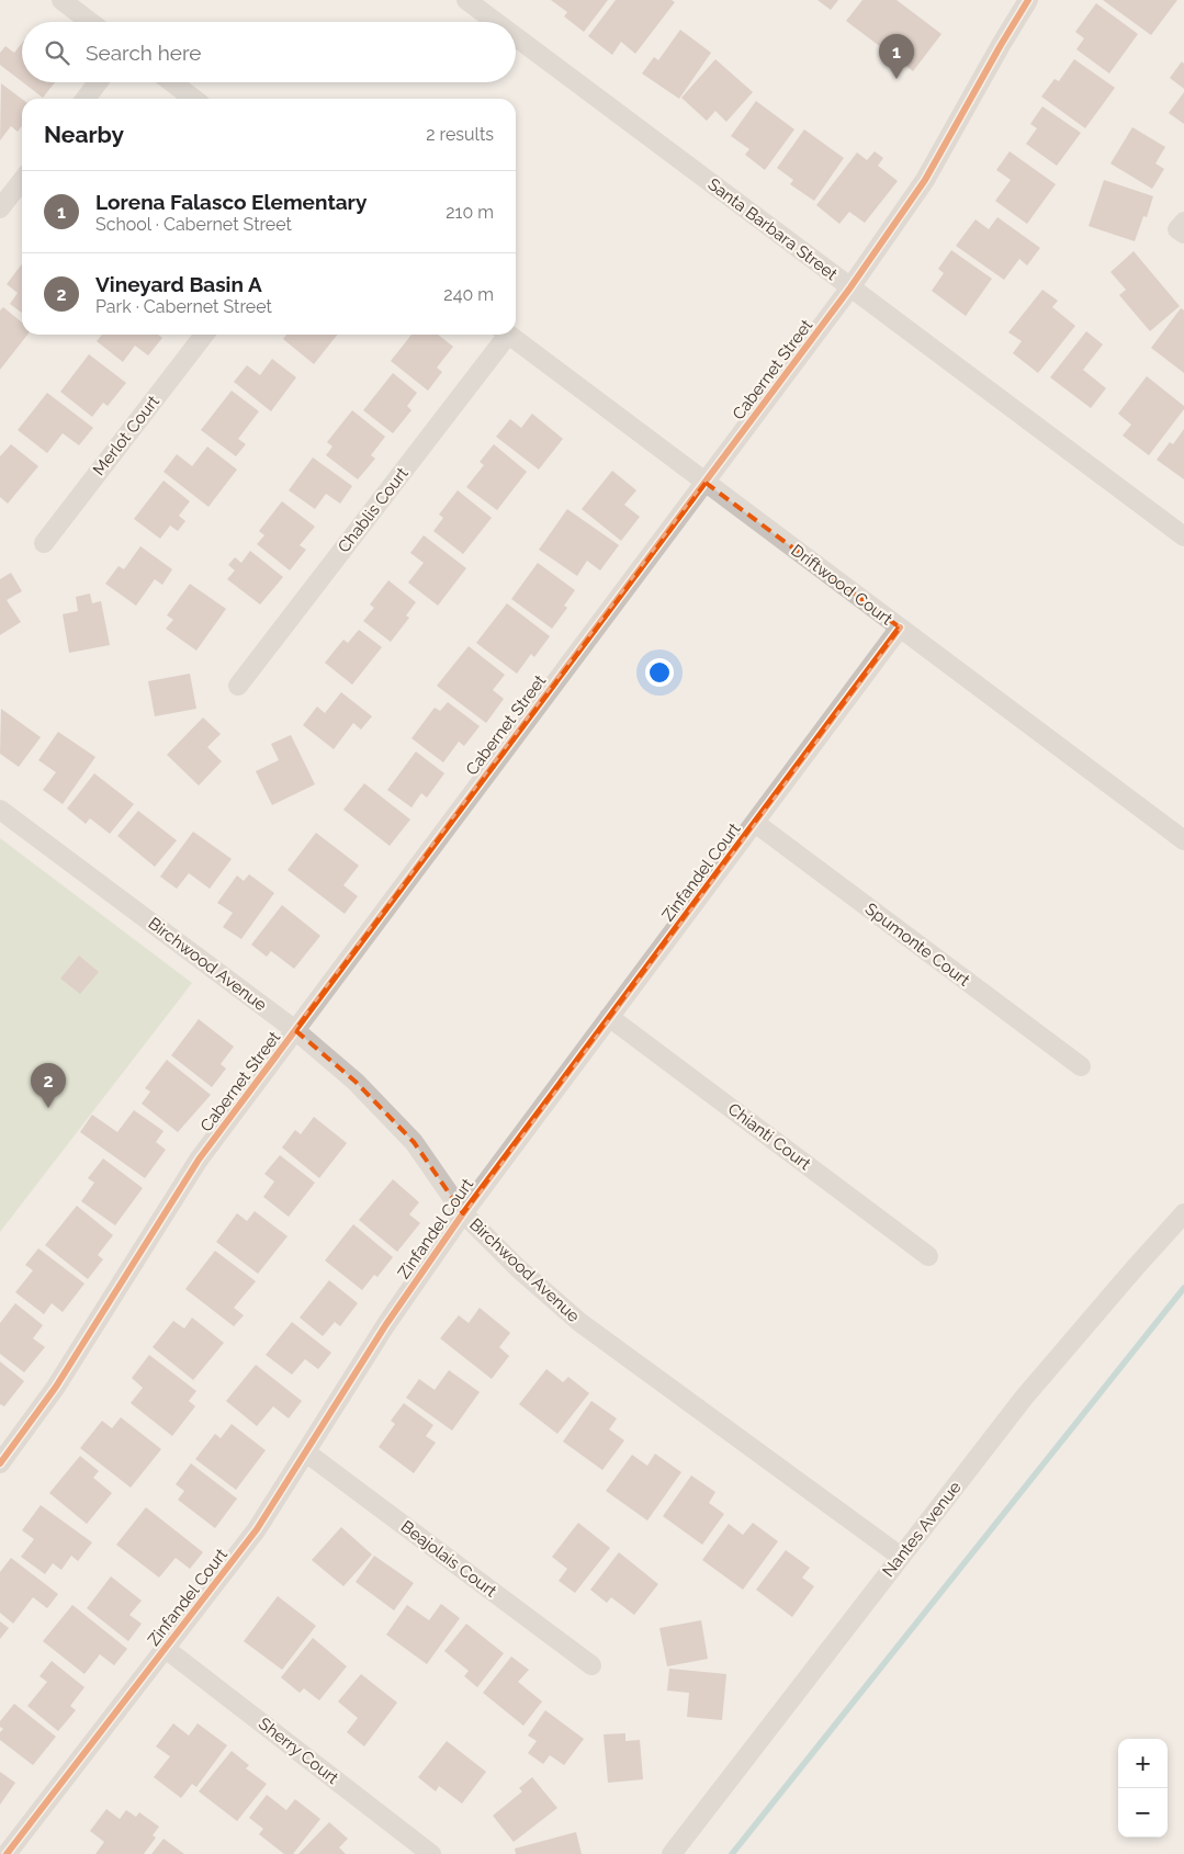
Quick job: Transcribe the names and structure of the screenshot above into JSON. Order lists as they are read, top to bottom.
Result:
{
  "streets": {
    "street": [
      "Santa Barbara Street",
      "Cabernet Street",
      "Merlot Court",
      "Chablis Court",
      "Driftwood Court",
      "Zinfandel Court",
      "Spumonte Court",
      "Birchwood Avenue",
      "Chianti Court",
      "Nantes Avenue",
      "Beajolais Court",
      "Sherry Court"
    ]
  },
  "crossings": [
    ["Santa Barbara Street", "Cabernet Street"],
    ["Cabernet Street", "Driftwood Court"],
    ["Cabernet Street", "Birchwood Avenue"],
    ["Driftwood Court", "Zinfandel Court"],
    ["Zinfandel Court", "Spumonte Court"],
    ["Zinfandel Court", "Birchwood Avenue"],
    ["Zinfandel Court", "Chianti Court"],
    ["Zinfandel Court", "Beajolais Court"],
    ["Zinfandel Court", "Sherry Court"],
    ["Birchwood Avenue", "Nantes Avenue"]
  ],
  "page": {
    "search": "Search here",
    "pins": ["1", "2"],
    "heading": ["Nearby", "2 results"],
    "list": [
      {
        "mark": "1",
        "name": "Lorena Falasco Elementary",
        "note": "School · Cabernet Street",
        "value": "210 m"
      },
      {
        "mark": "2",
        "name": "Vineyard Basin A",
        "note": "Park · Cabernet Street",
        "value": "240 m"
      }
    ],
    "map_buttons": ["+", "−"]
  }
}
